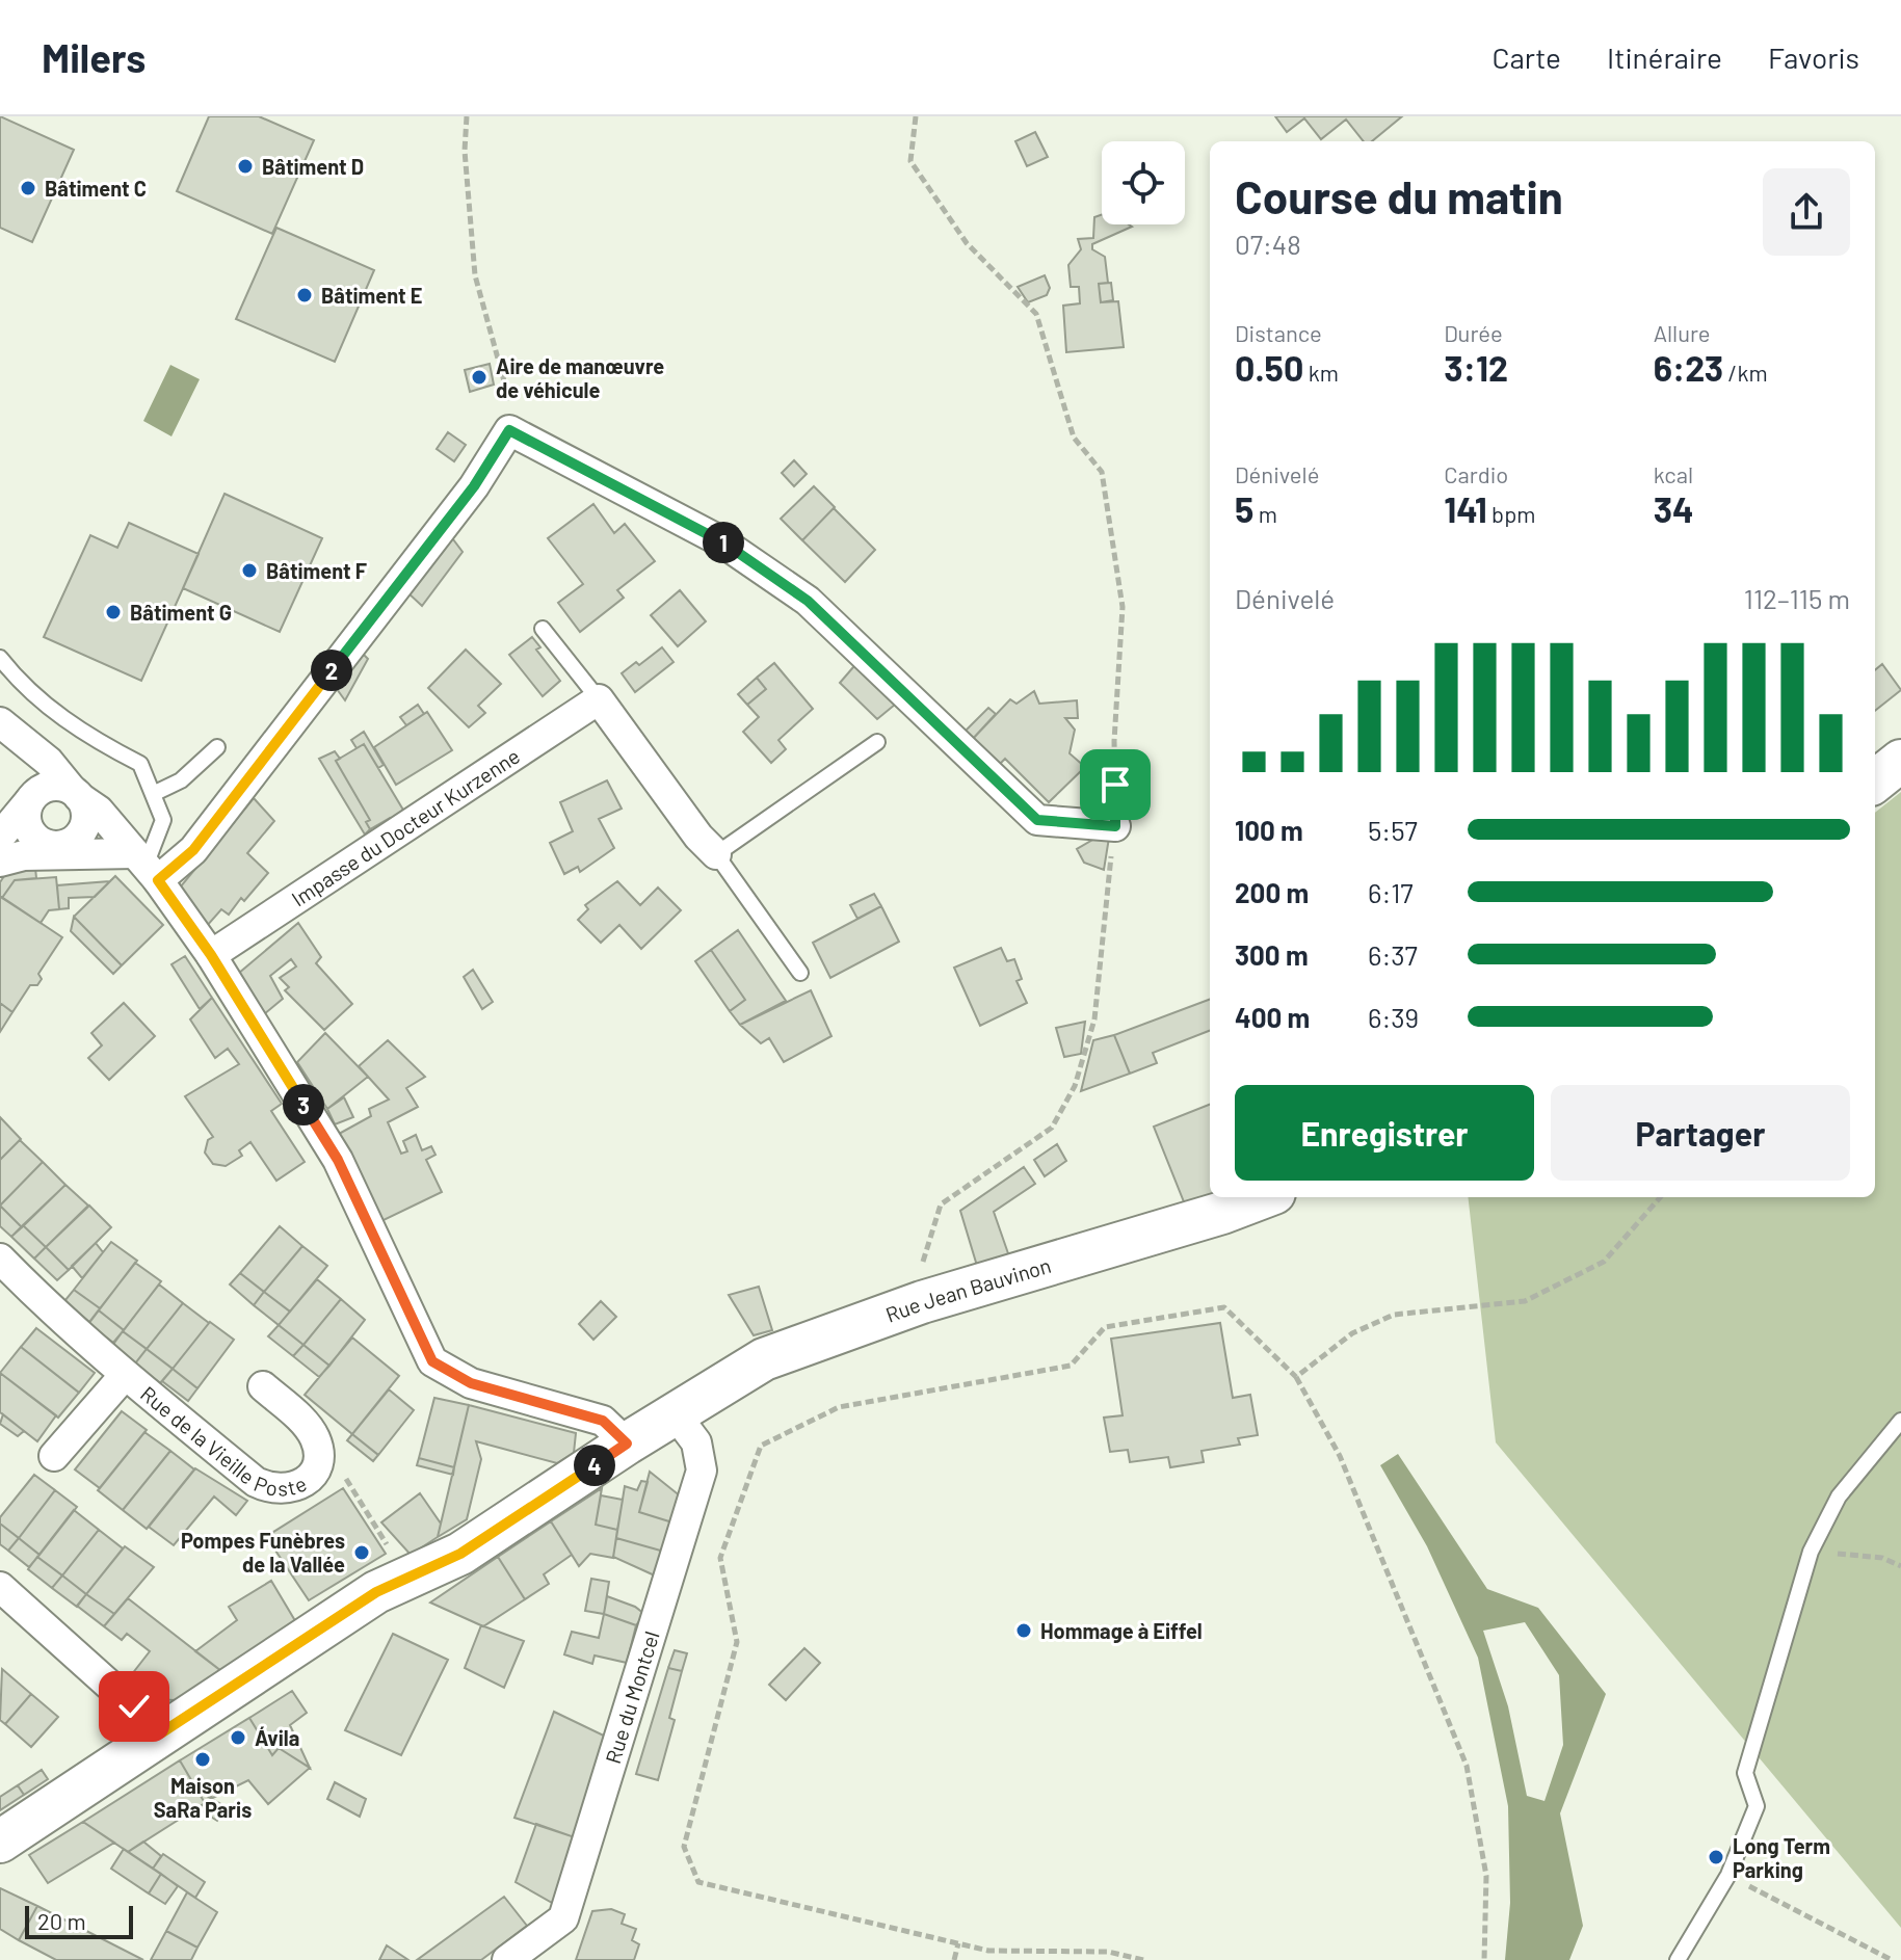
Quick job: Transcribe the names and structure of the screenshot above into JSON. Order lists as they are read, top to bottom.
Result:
{
  "streets": {
    "main road": ["Rue Jean Bauvinon"],
    "street": ["Impasse du Docteur Kurzenne", "Rue de la Vieille Poste", "Rue du Montcel"]
  },
  "crossings": [
    ["Rue Jean Bauvinon", "Rue du Montcel"]
  ],
  "places": [
    "Bâtiment D",
    "Bâtiment C",
    "Bâtiment E",
    "Aire de manœuvre de véhicule",
    "Bâtiment F",
    "Bâtiment G",
    "Pompes Funèbres de la Vallée",
    "Hommage à Eiffel",
    "Ávila",
    "Maison SaRa Paris",
    "Long Term Parking"
  ],
  "scale_bar": "20 m",
  "page": {
    "header": "Milers",
    "nav": ["Carte", "Itinéraire", "Favoris"],
    "heading": ["Course du matin", "07:48"],
    "stats": [
      ["Distance", "0.50 km"],
      ["Durée", "3:12"],
      ["Allure", "6:23 /km"],
      ["Dénivelé", "5 m"],
      ["Cardio", "141 bpm"],
      ["kcal", "34"]
    ],
    "pins": [
      "1",
      "2",
      "3",
      "4"
    ],
    "chart": ["Dénivelé", "112–115 m"],
    "list": [
      {
        "name": "100 m",
        "note": "5:57"
      },
      {
        "name": "200 m",
        "note": "6:17"
      },
      {
        "name": "300 m",
        "note": "6:37"
      },
      {
        "name": "400 m",
        "note": "6:39"
      }
    ],
    "buttons": ["Enregistrer", "Partager"],
    "scale": "20 m"
  }
}
